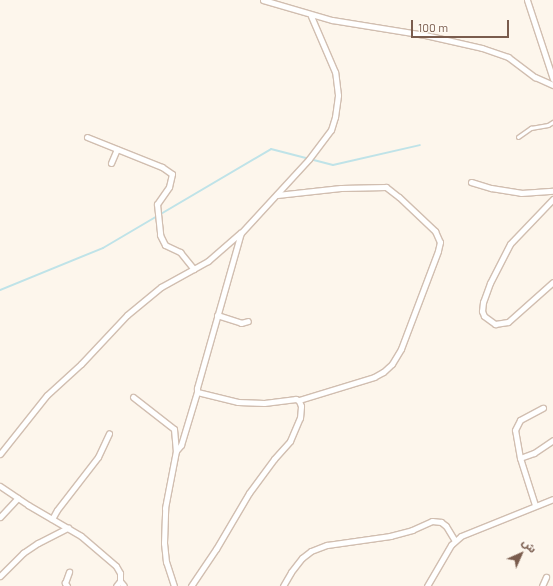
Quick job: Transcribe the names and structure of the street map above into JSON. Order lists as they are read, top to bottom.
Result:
{
  "scale_bar": "100 m",
  "north": "top right"
}
